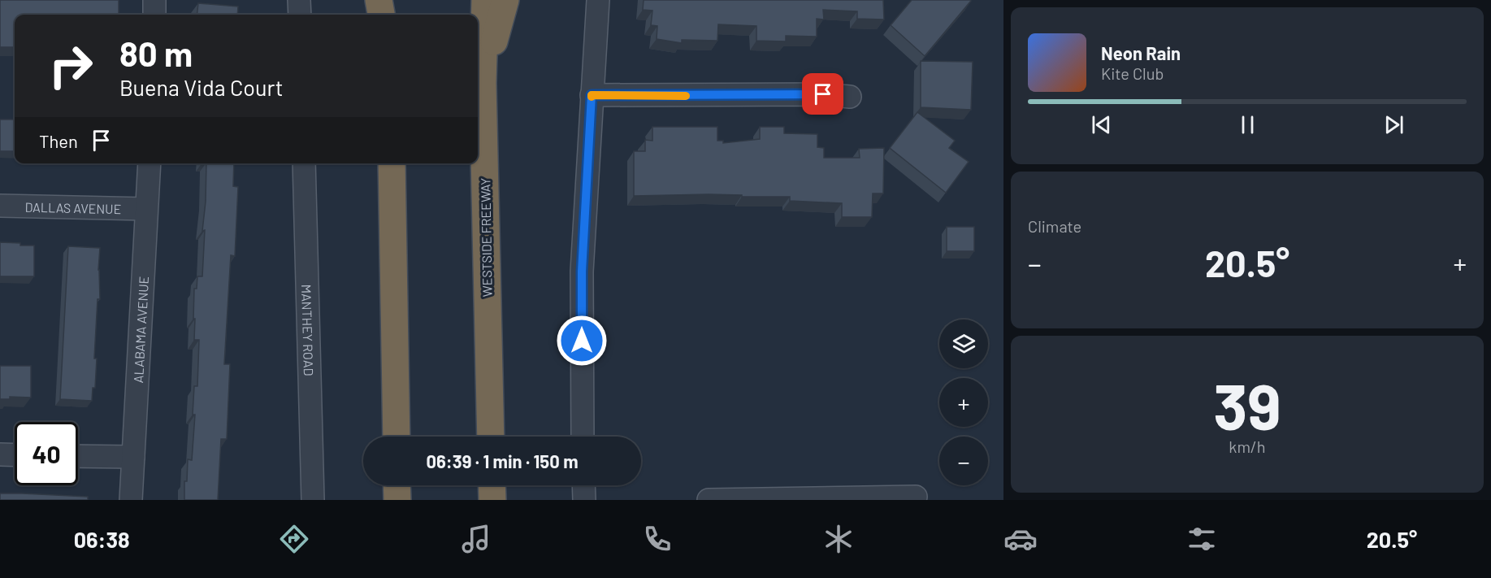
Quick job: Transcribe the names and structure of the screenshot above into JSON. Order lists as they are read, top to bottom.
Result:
{
  "streets": {
    "highway": ["WESTSIDE FREEWAY"],
    "street": ["DALLAS AVENUE", "ALABAMA AVENUE", "MANTHEY ROAD"]
  },
  "crossings": [
    ["DALLAS AVENUE", "ALABAMA AVENUE"]
  ],
  "page": {
    "turn": ["80 m", "Buena Vida Court"],
    "song": ["Neon Rain", "Kite Club"],
    "then": "Then",
    "tile": [
      "Climate",
      ["39", "km/h"]
    ],
    "heat": ["−", "20.5°", "+"],
    "map_buttons": ["+", "−"],
    "limit": "40",
    "trip": "06:39 · 1 min · 150 m",
    "tabs": ["06:38", "20.5°"]
  }
}
